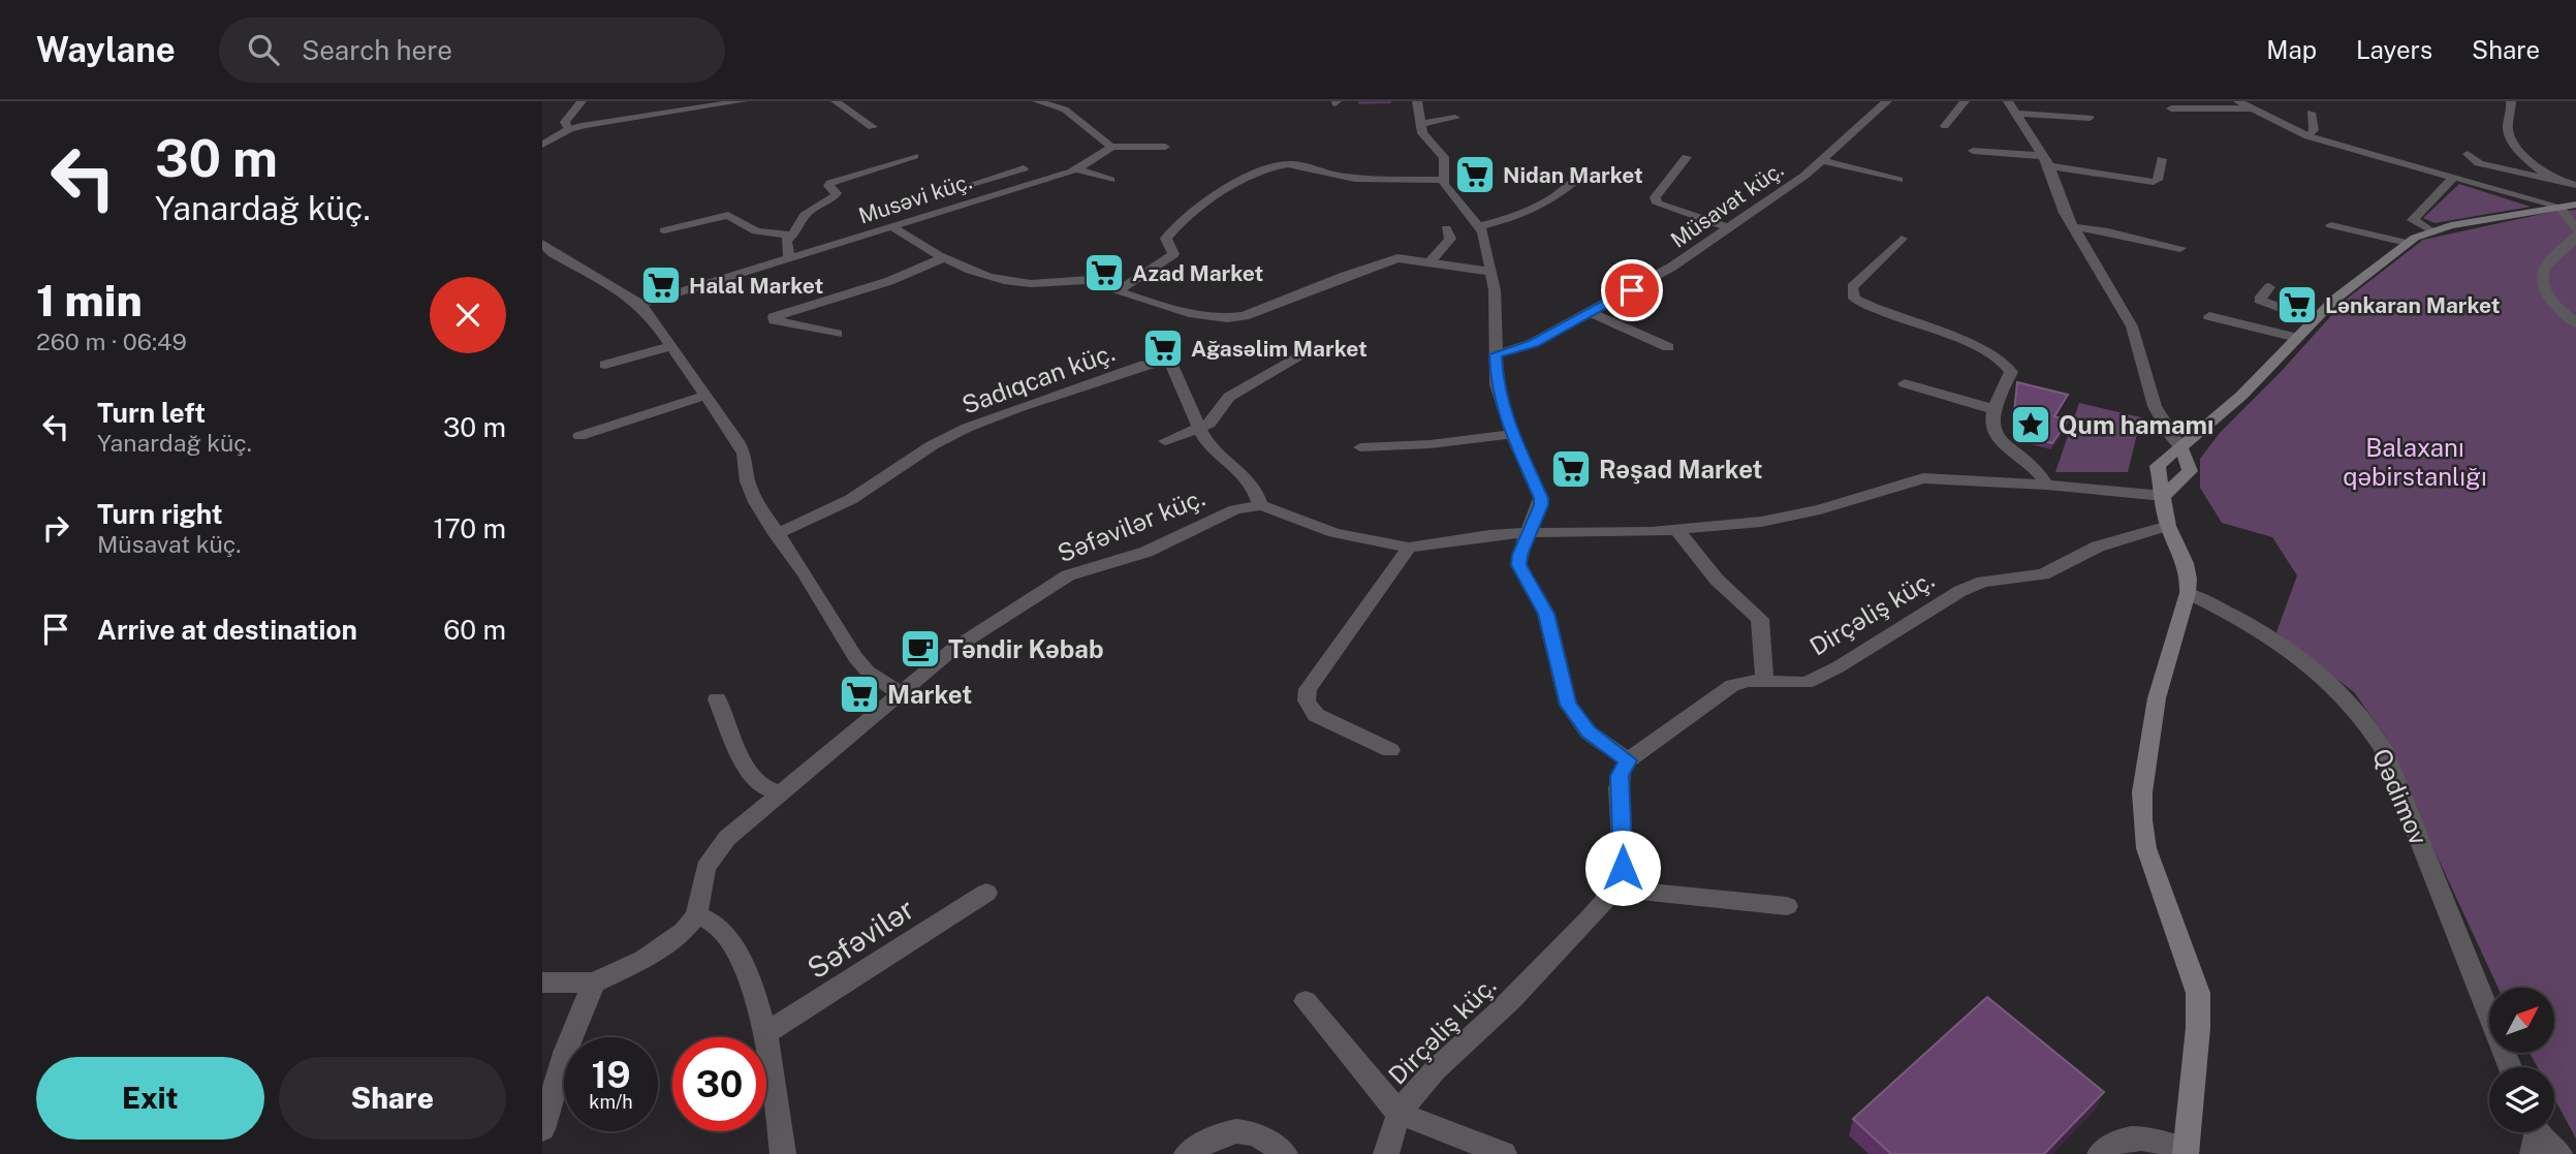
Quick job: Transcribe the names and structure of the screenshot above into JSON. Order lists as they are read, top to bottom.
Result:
{
  "streets": {
    "street": [
      "Musəvi küç.",
      "Müsavat küç.",
      "Sadıqcan küç.",
      "Səfəvilər küç.",
      "Dirçəliş küç.",
      "Qədimov",
      "Səfəvilər"
    ]
  },
  "crossings": [
    ["Sadıqcan küç.", "Səfəvilər küç."]
  ],
  "parks": ["Balaxanı qəbirstanlığı"],
  "places": {
    "supermarket": [
      "Nidan Market",
      "Azad Market",
      "Halal Market",
      "Lənkaran Market",
      "Ağasəlim Market",
      "Rəşad Market",
      "Market"
    ],
    "place": ["Qum hamamı"],
    "cafe": ["Təndir Kəbab"]
  },
  "north": "top right",
  "page": {
    "header": "Waylane",
    "search": "Search here",
    "nav": ["Map", "Layers", "Share"],
    "turn": ["30 m", "Yanardağ küç."],
    "heading": ["1 min", "260 m · 06:49"],
    "list": [
      {
        "name": "Turn left",
        "note": "Yanardağ küç.",
        "value": "30 m"
      },
      {
        "name": "Turn right",
        "note": "Müsavat küç.",
        "value": "170 m"
      },
      {
        "name": "Arrive at destination",
        "value": "60 m"
      }
    ],
    "speed": "19 km/h",
    "limit": "30",
    "buttons": ["Exit", "Share"]
  }
}
